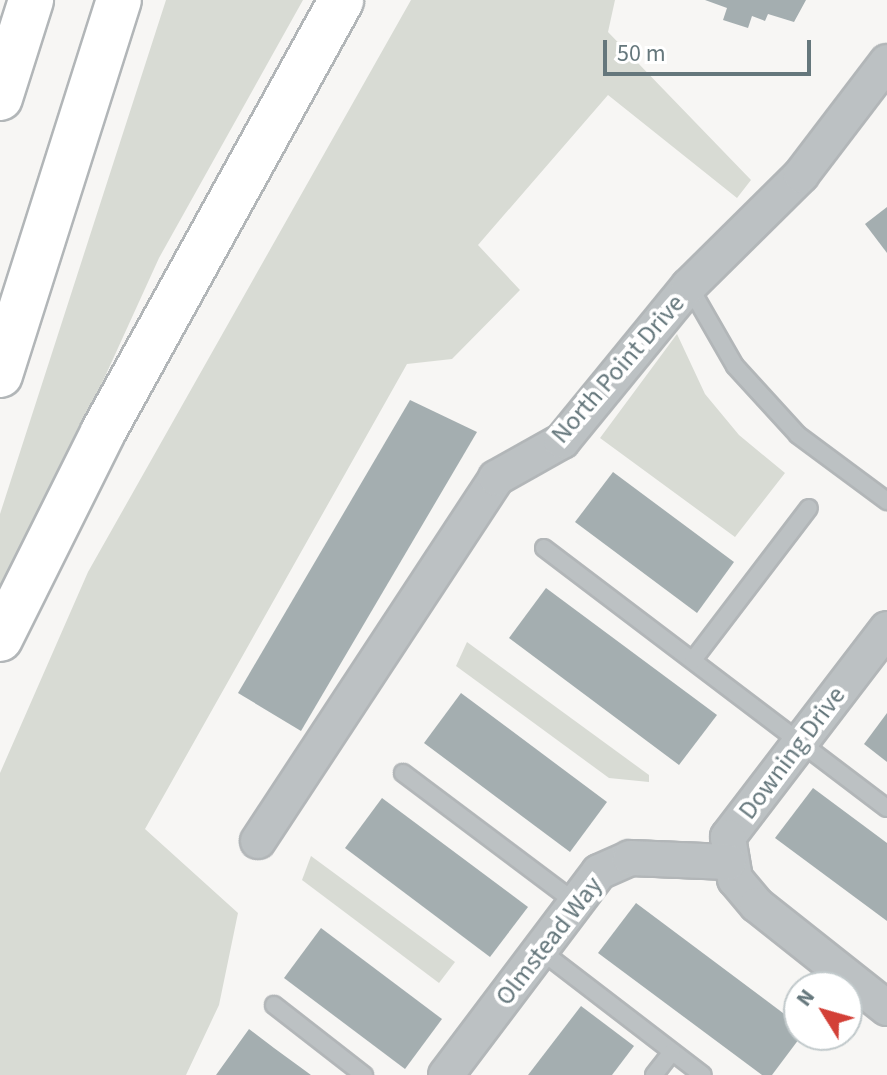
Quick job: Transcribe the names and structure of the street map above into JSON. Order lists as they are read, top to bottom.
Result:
{
  "streets": {
    "street": ["North Point Drive", "Downing Drive", "Olmstead Way"]
  },
  "crossings": [
    ["Downing Drive", "Olmstead Way"]
  ],
  "scale_bar": "50 m",
  "north": "top left"
}
